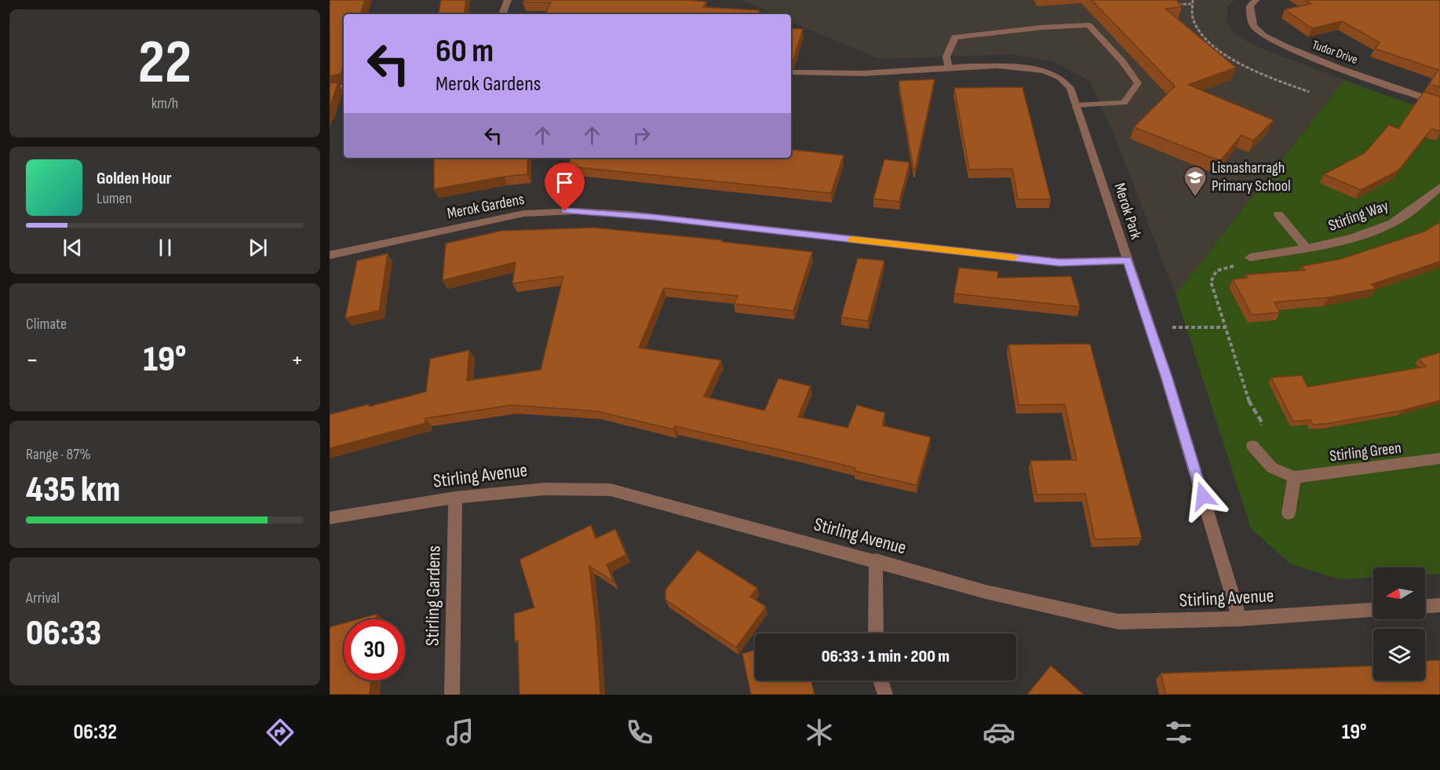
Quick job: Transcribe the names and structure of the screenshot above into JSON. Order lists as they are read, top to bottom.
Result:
{
  "streets": {
    "street": [
      "Tudor Drive",
      "Merok Gardens",
      "Merok Park",
      "Stirling Way",
      "Stirling Green",
      "Stirling Avenue",
      "Stirling Gardens"
    ]
  },
  "crossings": [
    ["Merok Gardens", "Merok Park"],
    ["Merok Park", "Stirling Avenue"],
    ["Stirling Avenue", "Stirling Gardens"]
  ],
  "places": {
    "school or university": ["Lisnasharragh Primary School"]
  },
  "north": "left",
  "page": {
    "tile": [
      ["22", "km/h"],
      "Climate",
      ["Range · 87%", "435 km"],
      ["Arrival", "06:33"]
    ],
    "turn": ["60 m", "Merok Gardens"],
    "song": ["Golden Hour", "Lumen"],
    "heat": ["−", "19°", "+"],
    "limit": "30",
    "trip": "06:33 · 1 min · 200 m",
    "tabs": ["06:32", "19°"]
  }
}
